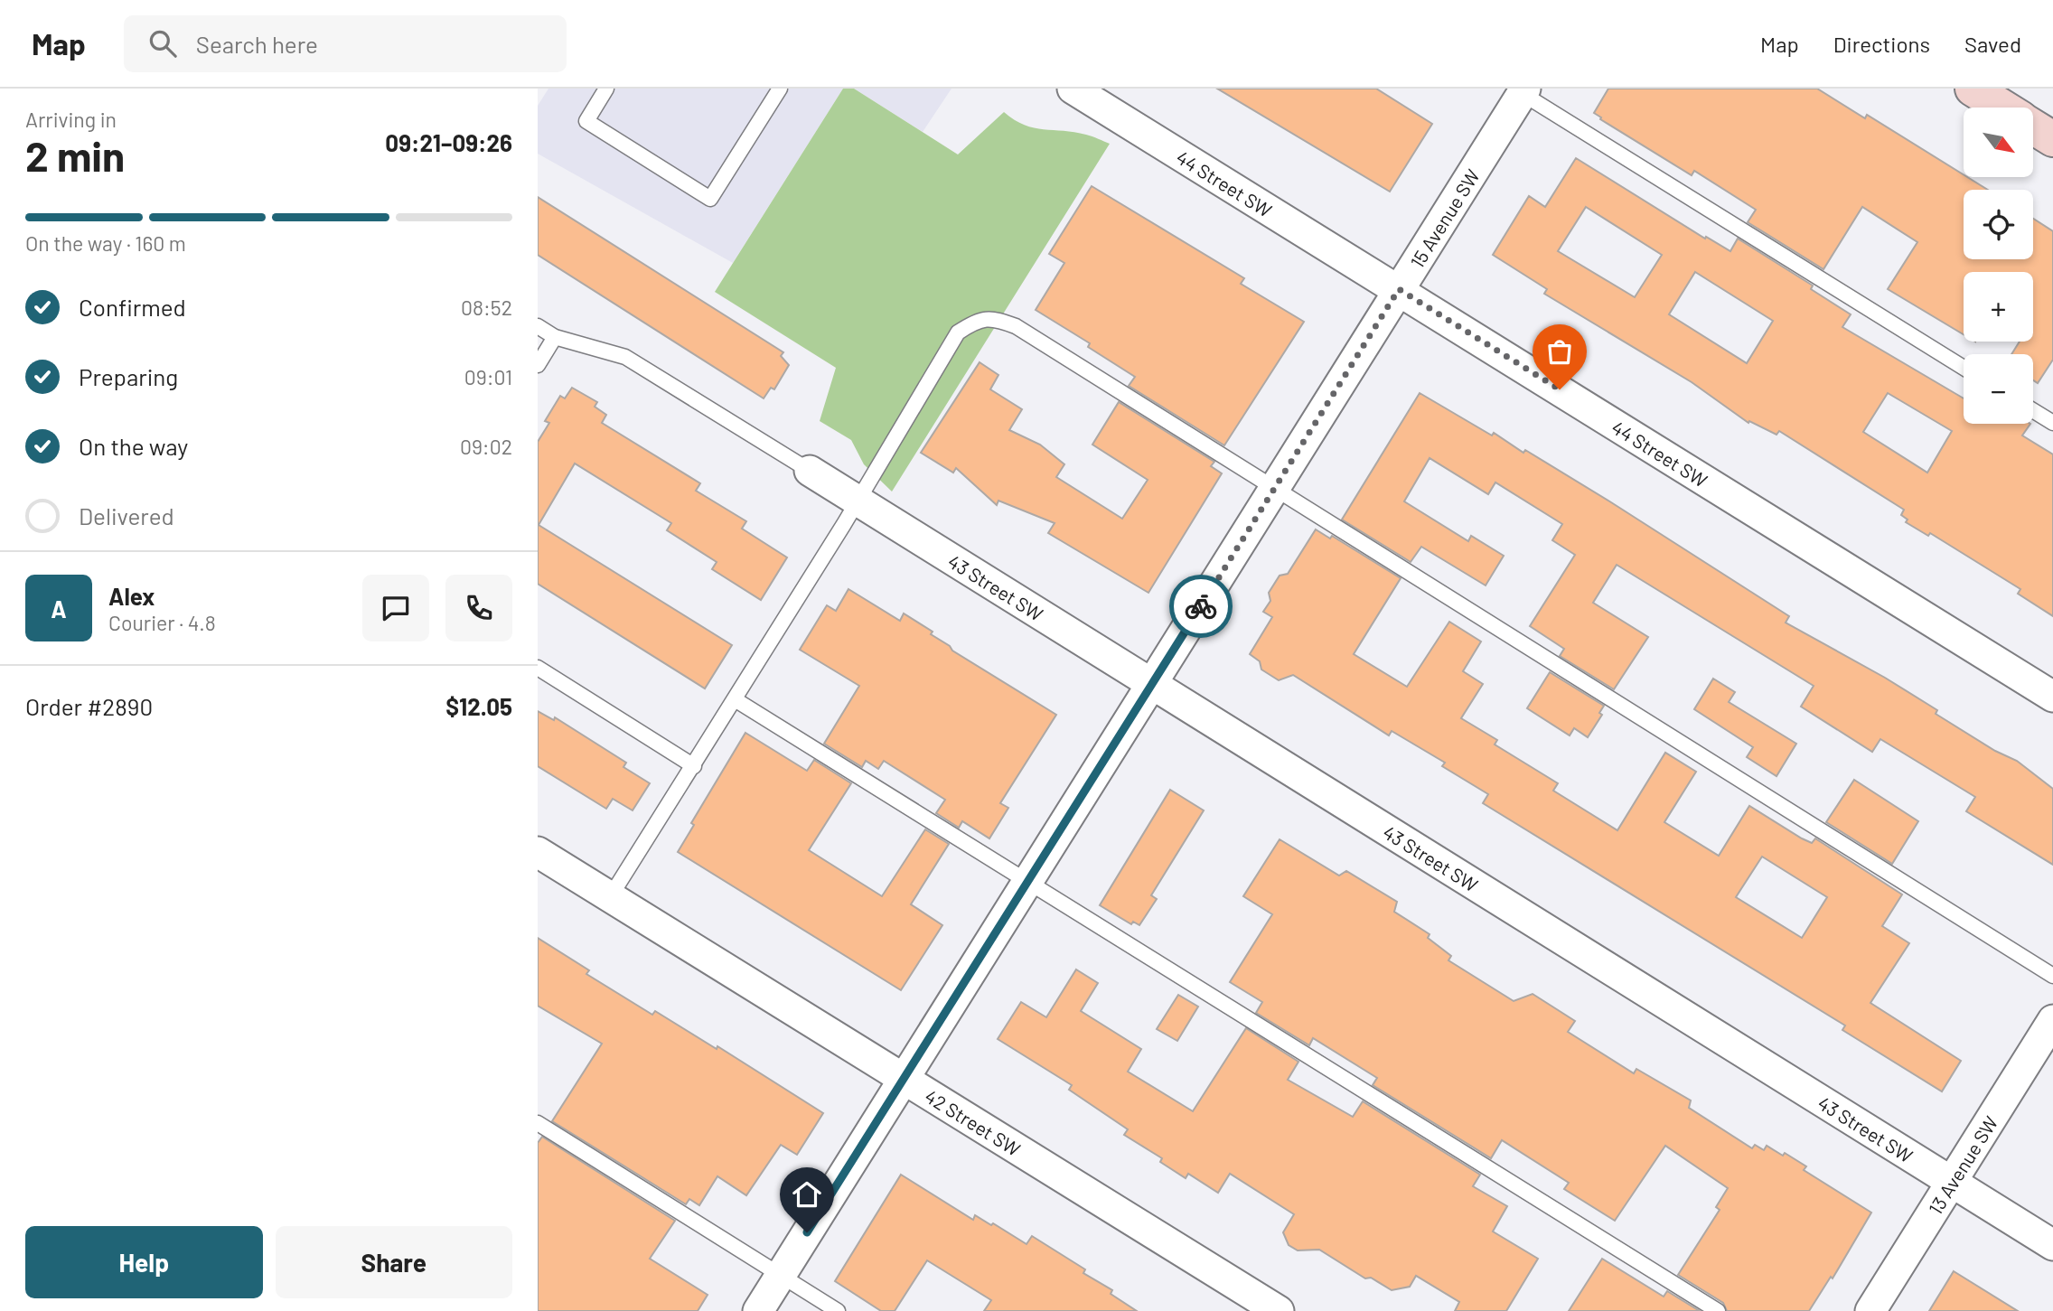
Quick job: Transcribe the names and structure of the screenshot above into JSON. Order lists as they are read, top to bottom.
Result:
{
  "streets": {
    "street": [
      "44 Street SW",
      "15 Avenue SW",
      "43 Street SW",
      "42 Street SW",
      "13 Avenue SW"
    ]
  },
  "crossings": [
    ["44 Street SW", "15 Avenue SW"],
    ["15 Avenue SW", "43 Street SW"],
    ["15 Avenue SW", "42 Street SW"],
    ["43 Street SW", "13 Avenue SW"]
  ],
  "north": "bottom right",
  "page": {
    "header": "Map",
    "search": "Search here",
    "nav": ["Map", "Directions", "Saved"],
    "heading": ["2 min", "Arriving in", "09:21–09:26"],
    "panel": [
      "Alex",
      "Courier · 4.8",
      "Order #2890",
      "$12.05"
    ],
    "map_buttons": ["+", "−"],
    "bar": "On the way · 160 m",
    "list": [
      ["Confirmed", "08:52"],
      ["Preparing", "09:01"],
      ["On the way", "09:02"],
      "Delivered"
    ],
    "round": "A",
    "buttons": ["Help", "Share"]
  }
}
